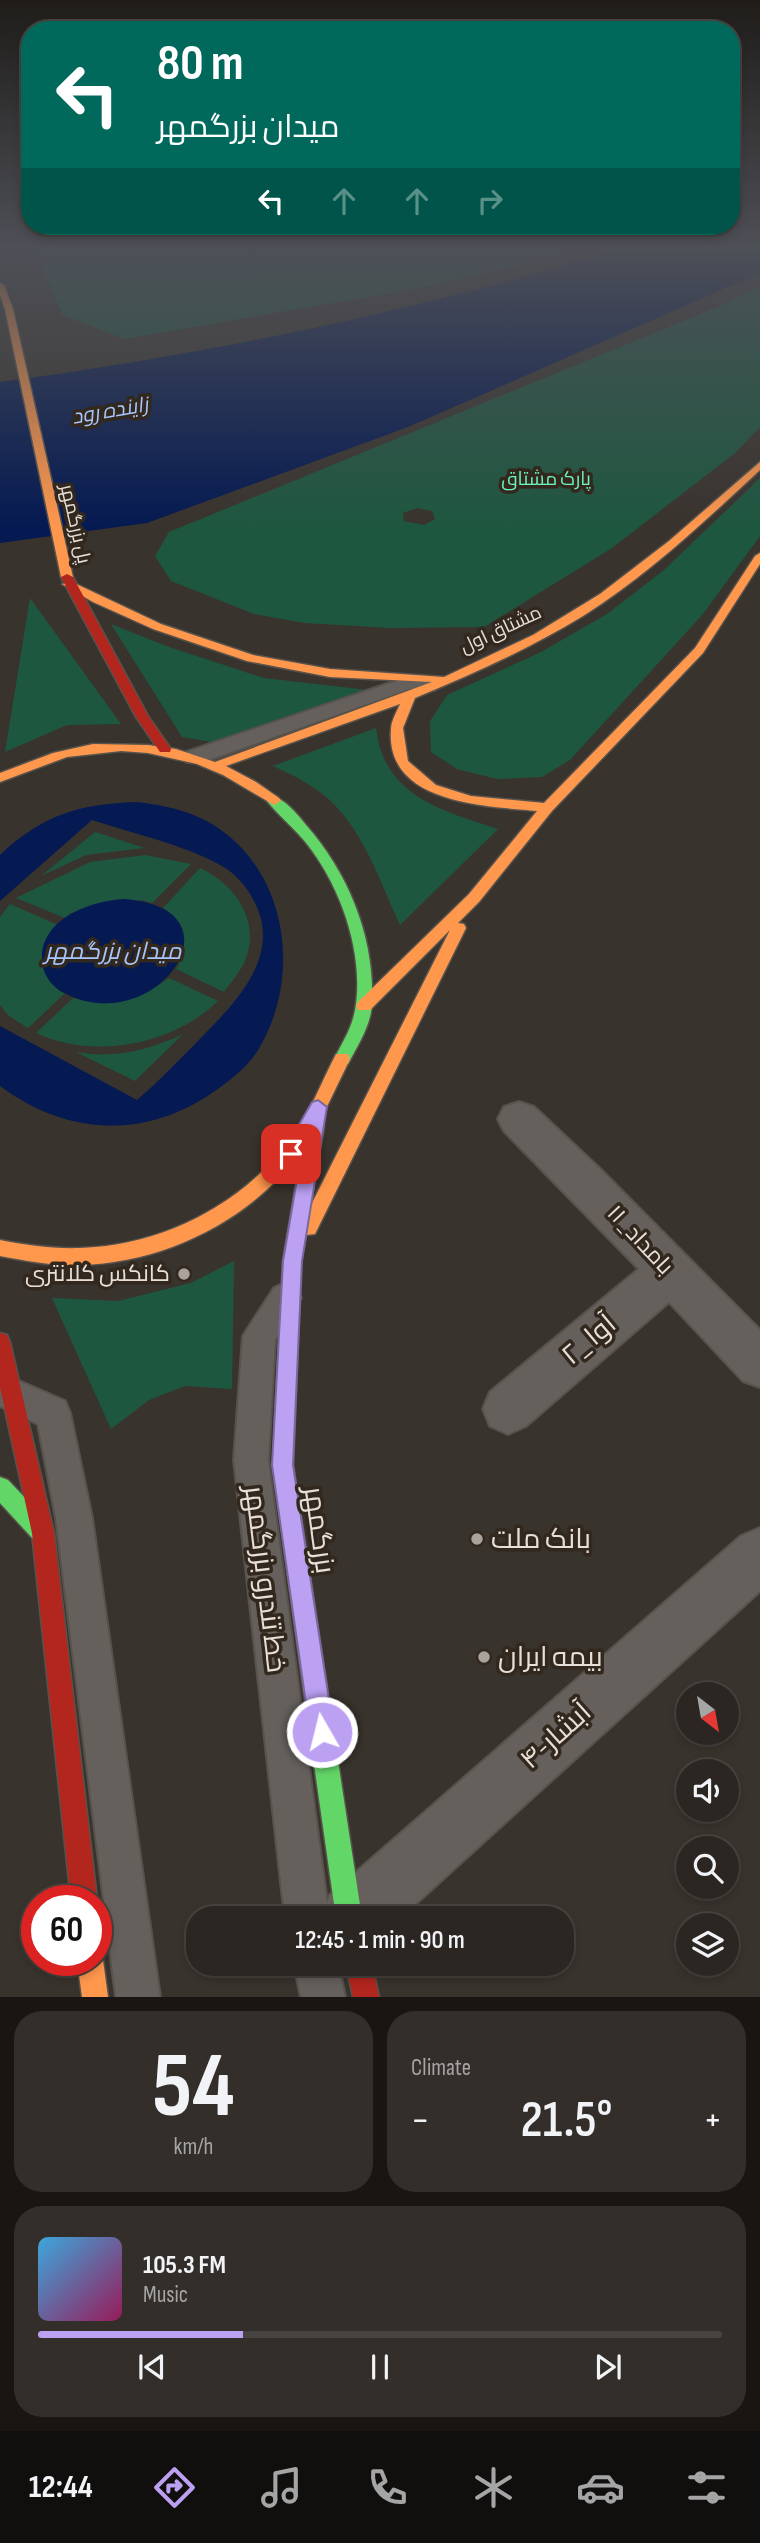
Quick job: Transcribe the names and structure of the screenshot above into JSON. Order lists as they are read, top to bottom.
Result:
{
  "streets": {
    "main road": ["پل بزرگمهر", "مشتاق اول", "بزرگمهر"],
    "street": ["۱۱ _بامداد", "۲_ آوا", "۴-آبشار"],
    "lane": ["خط تندرو بزرگمهر"]
  },
  "crossings": [
    ["۱۱ _بامداد", "۲_ آوا"],
    ["بزرگمهر", "خط تندرو بزرگمهر"]
  ],
  "water": ["زاینده رود", "میدان بزرگمهر"],
  "parks": ["پارک مشتاق"],
  "places": ["کانکس کلانتری", "بانک ملت", "بیمه ایران"],
  "north": "bottom right",
  "page": {
    "turn": ["80 m", "میدان بزرگمهر"],
    "limit": "60",
    "trip": "12:45 · 1 min · 90 m",
    "tile": [
      ["54", "km/h"],
      "Climate"
    ],
    "heat": ["−", "21.5°", "+"],
    "song": ["105.3 FM", "Music"],
    "tabs": "12:44"
  }
}
